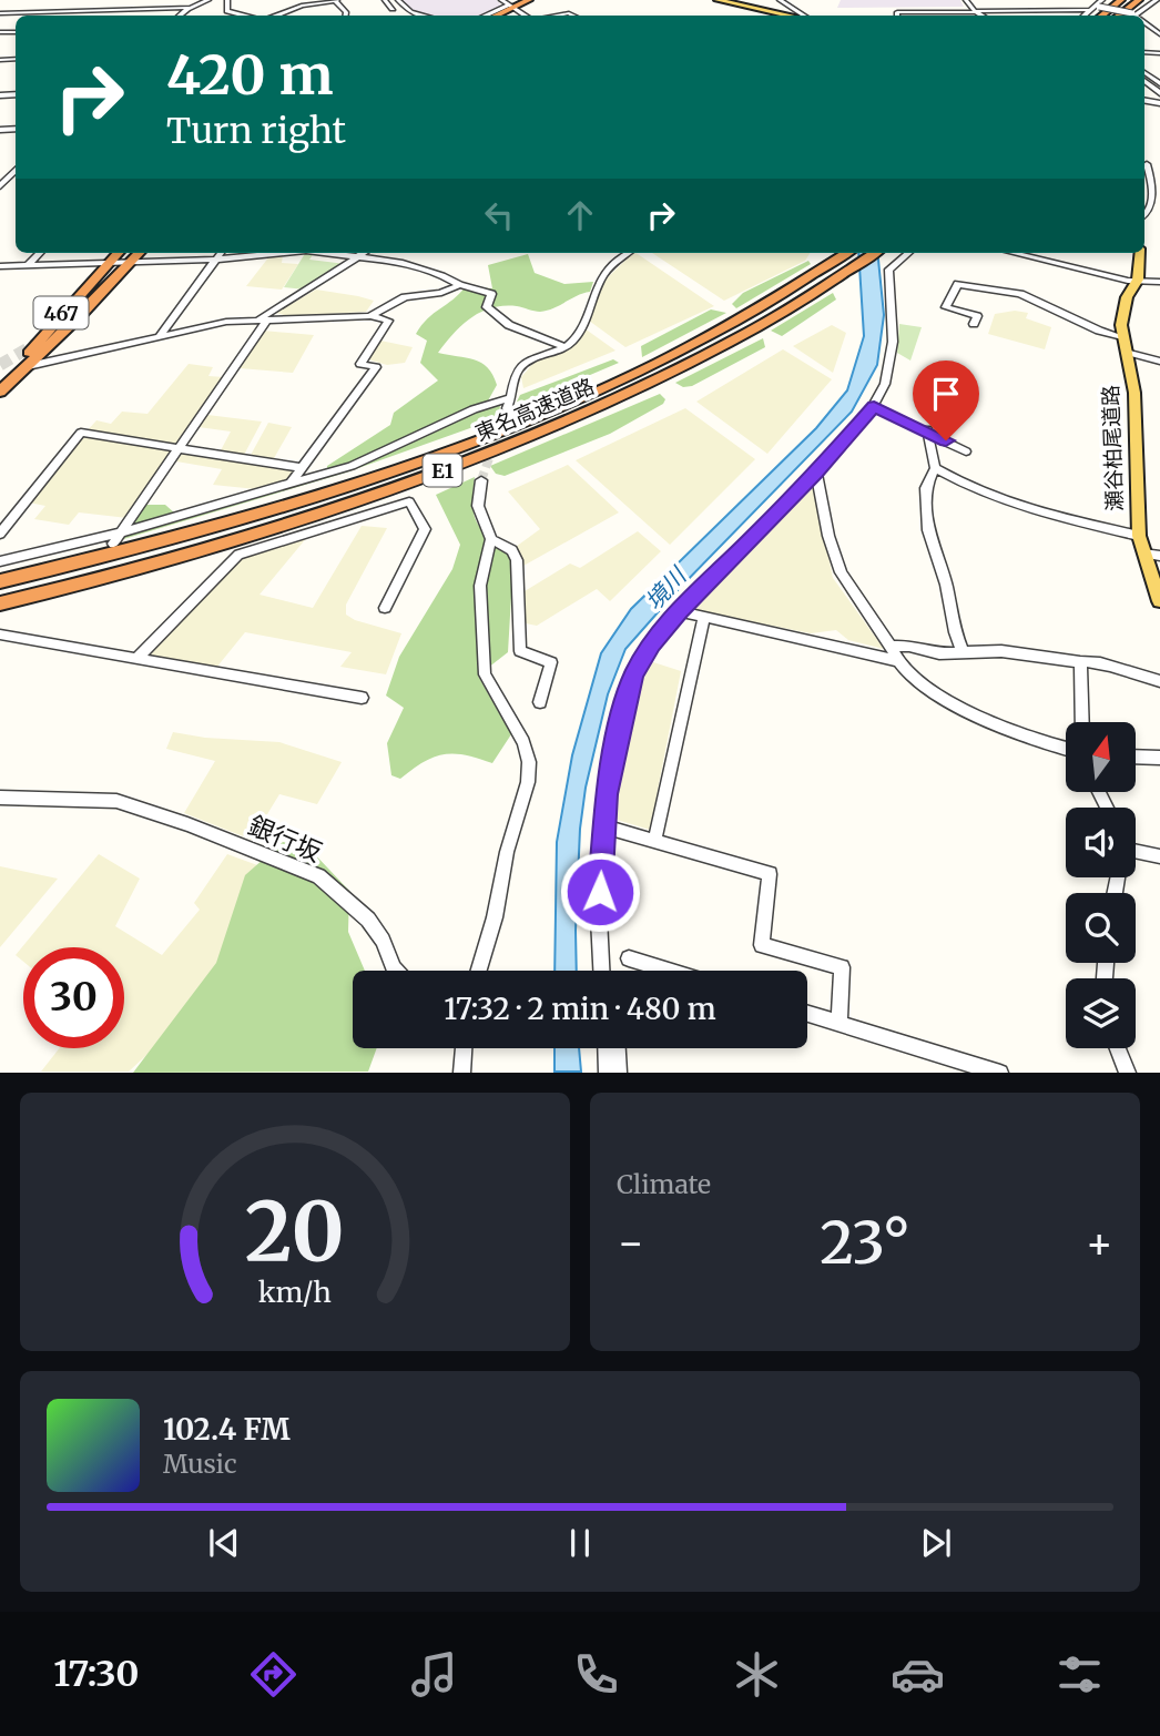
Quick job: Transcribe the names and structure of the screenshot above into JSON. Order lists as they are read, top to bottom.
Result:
{
  "streets": {
    "highway": ["467", "東名高速道路", "E1"],
    "main road": ["瀬谷柏尾道路"],
    "street": ["銀行坂"]
  },
  "water": ["境川"],
  "north": "top",
  "page": {
    "turn": ["420 m", "Turn right"],
    "limit": "30",
    "trip": "17:32 · 2 min · 480 m",
    "tile": "Climate",
    "heat": ["−", "23°", "+"],
    "song": ["102.4 FM", "Music"],
    "tabs": "17:30",
    "gauge": ["20", "km/h"]
  }
}
